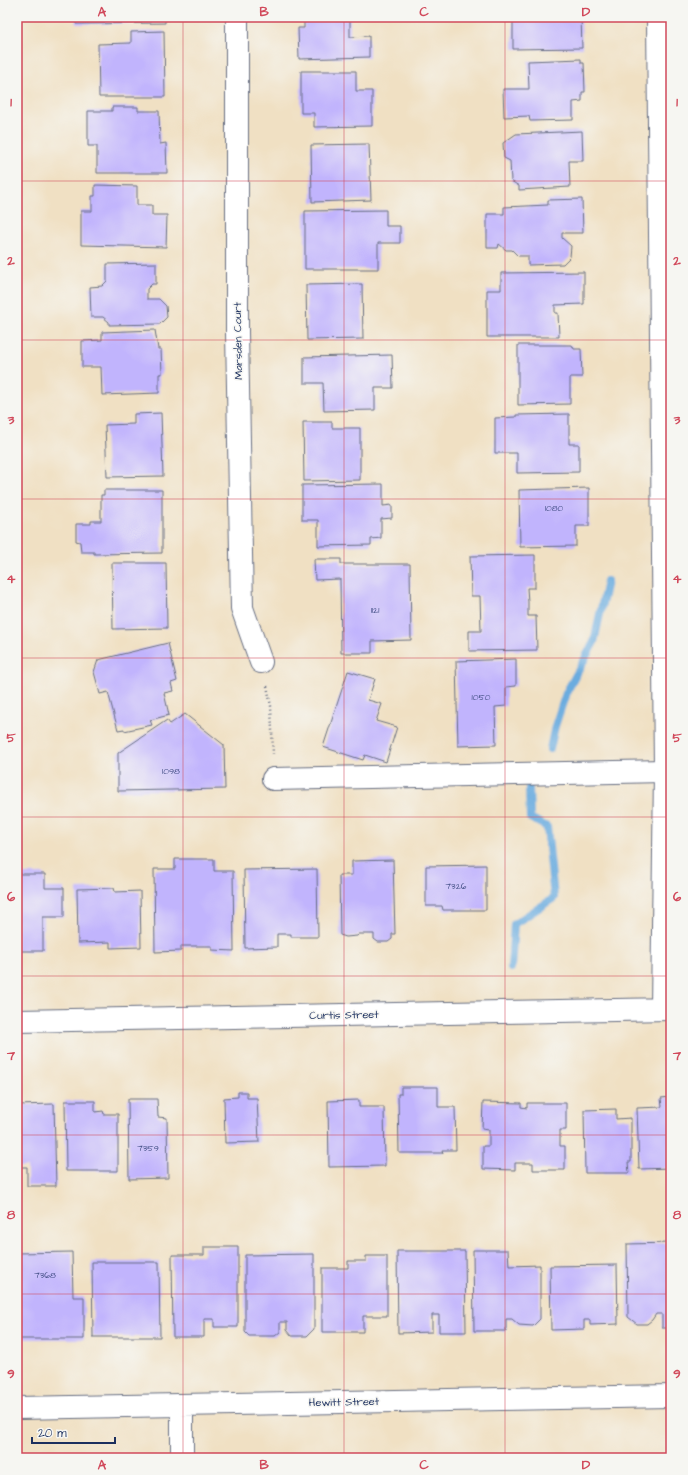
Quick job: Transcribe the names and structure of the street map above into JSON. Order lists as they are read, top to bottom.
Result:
{
  "streets": {
    "street": ["Marsden Court", "Curtis Street", "Hewitt Street"]
  },
  "house_numbers": [
    "1080",
    "1121",
    "1050",
    "1098",
    "7326",
    "7359",
    "7368"
  ],
  "scale_bar": "20 m",
  "grid": {
    "columns": [
      "A",
      "B",
      "C",
      "D"
    ],
    "rows": [
      "1",
      "2",
      "3",
      "4",
      "5",
      "6",
      "7",
      "8",
      "9"
    ]
  }
}
